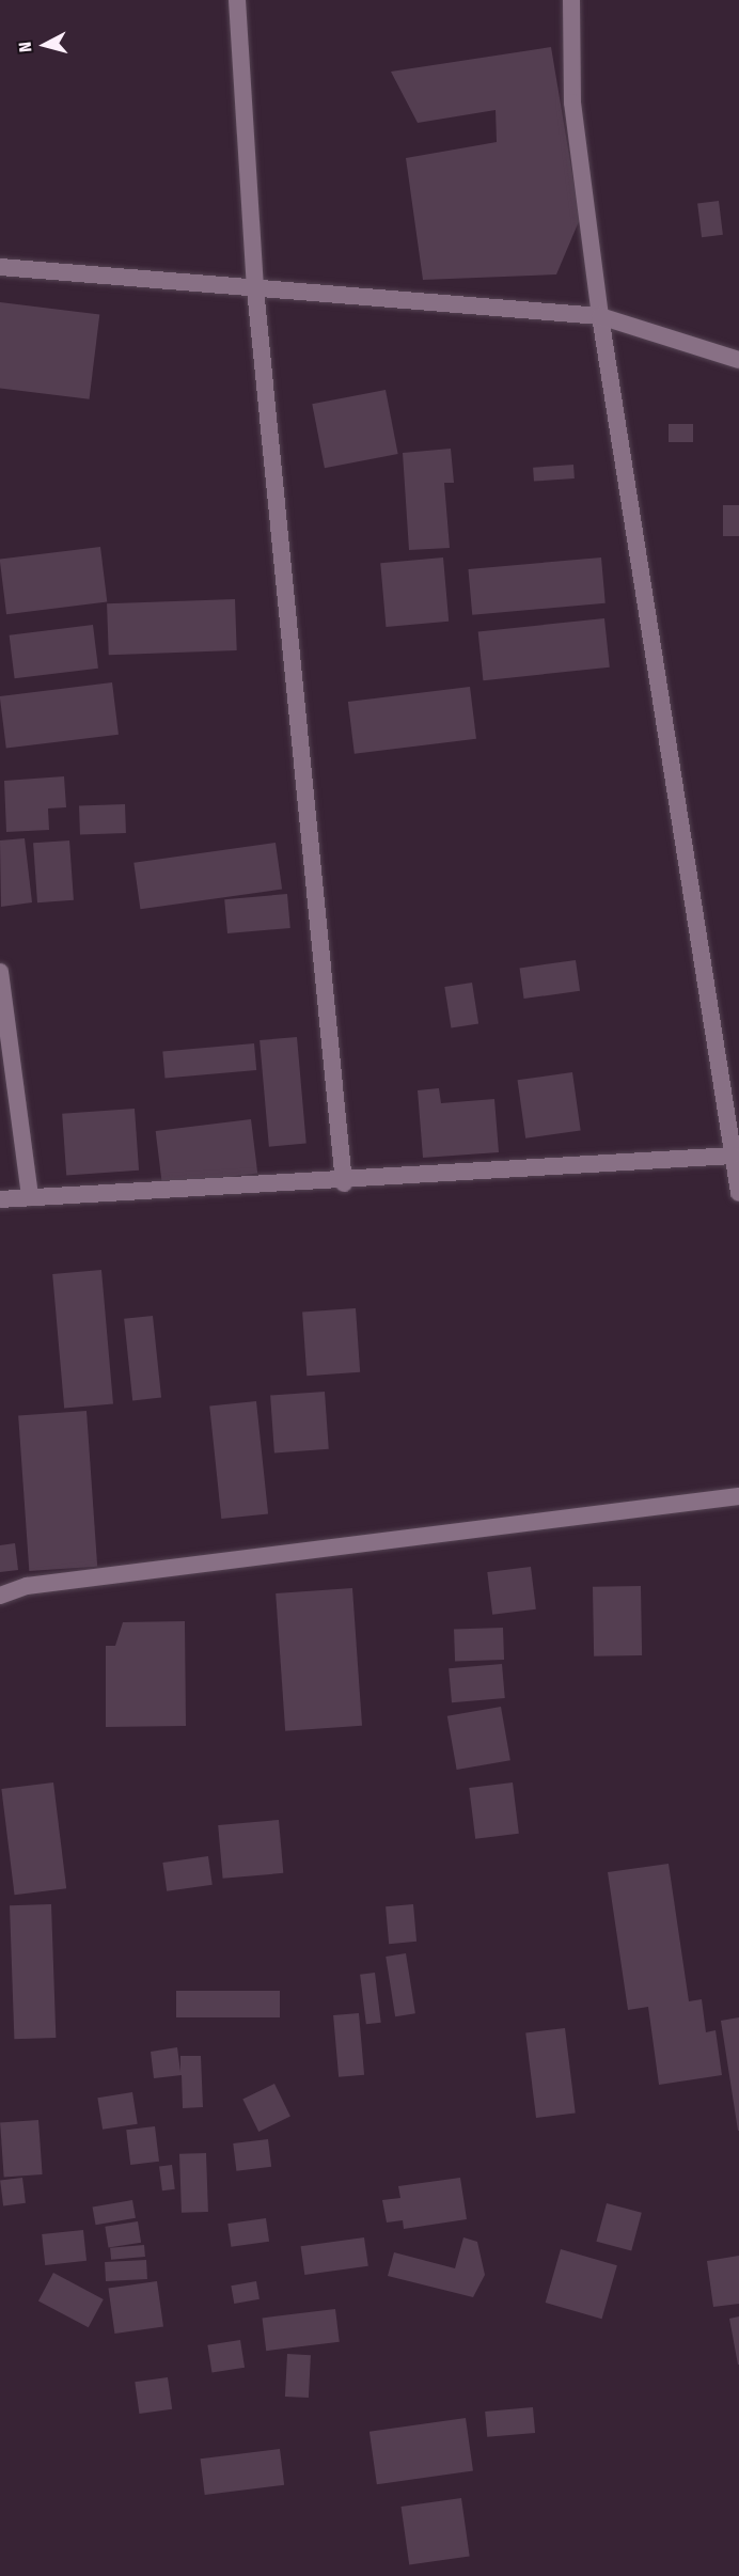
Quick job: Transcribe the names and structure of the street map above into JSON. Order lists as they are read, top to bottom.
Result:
{
  "north": "left"
}
